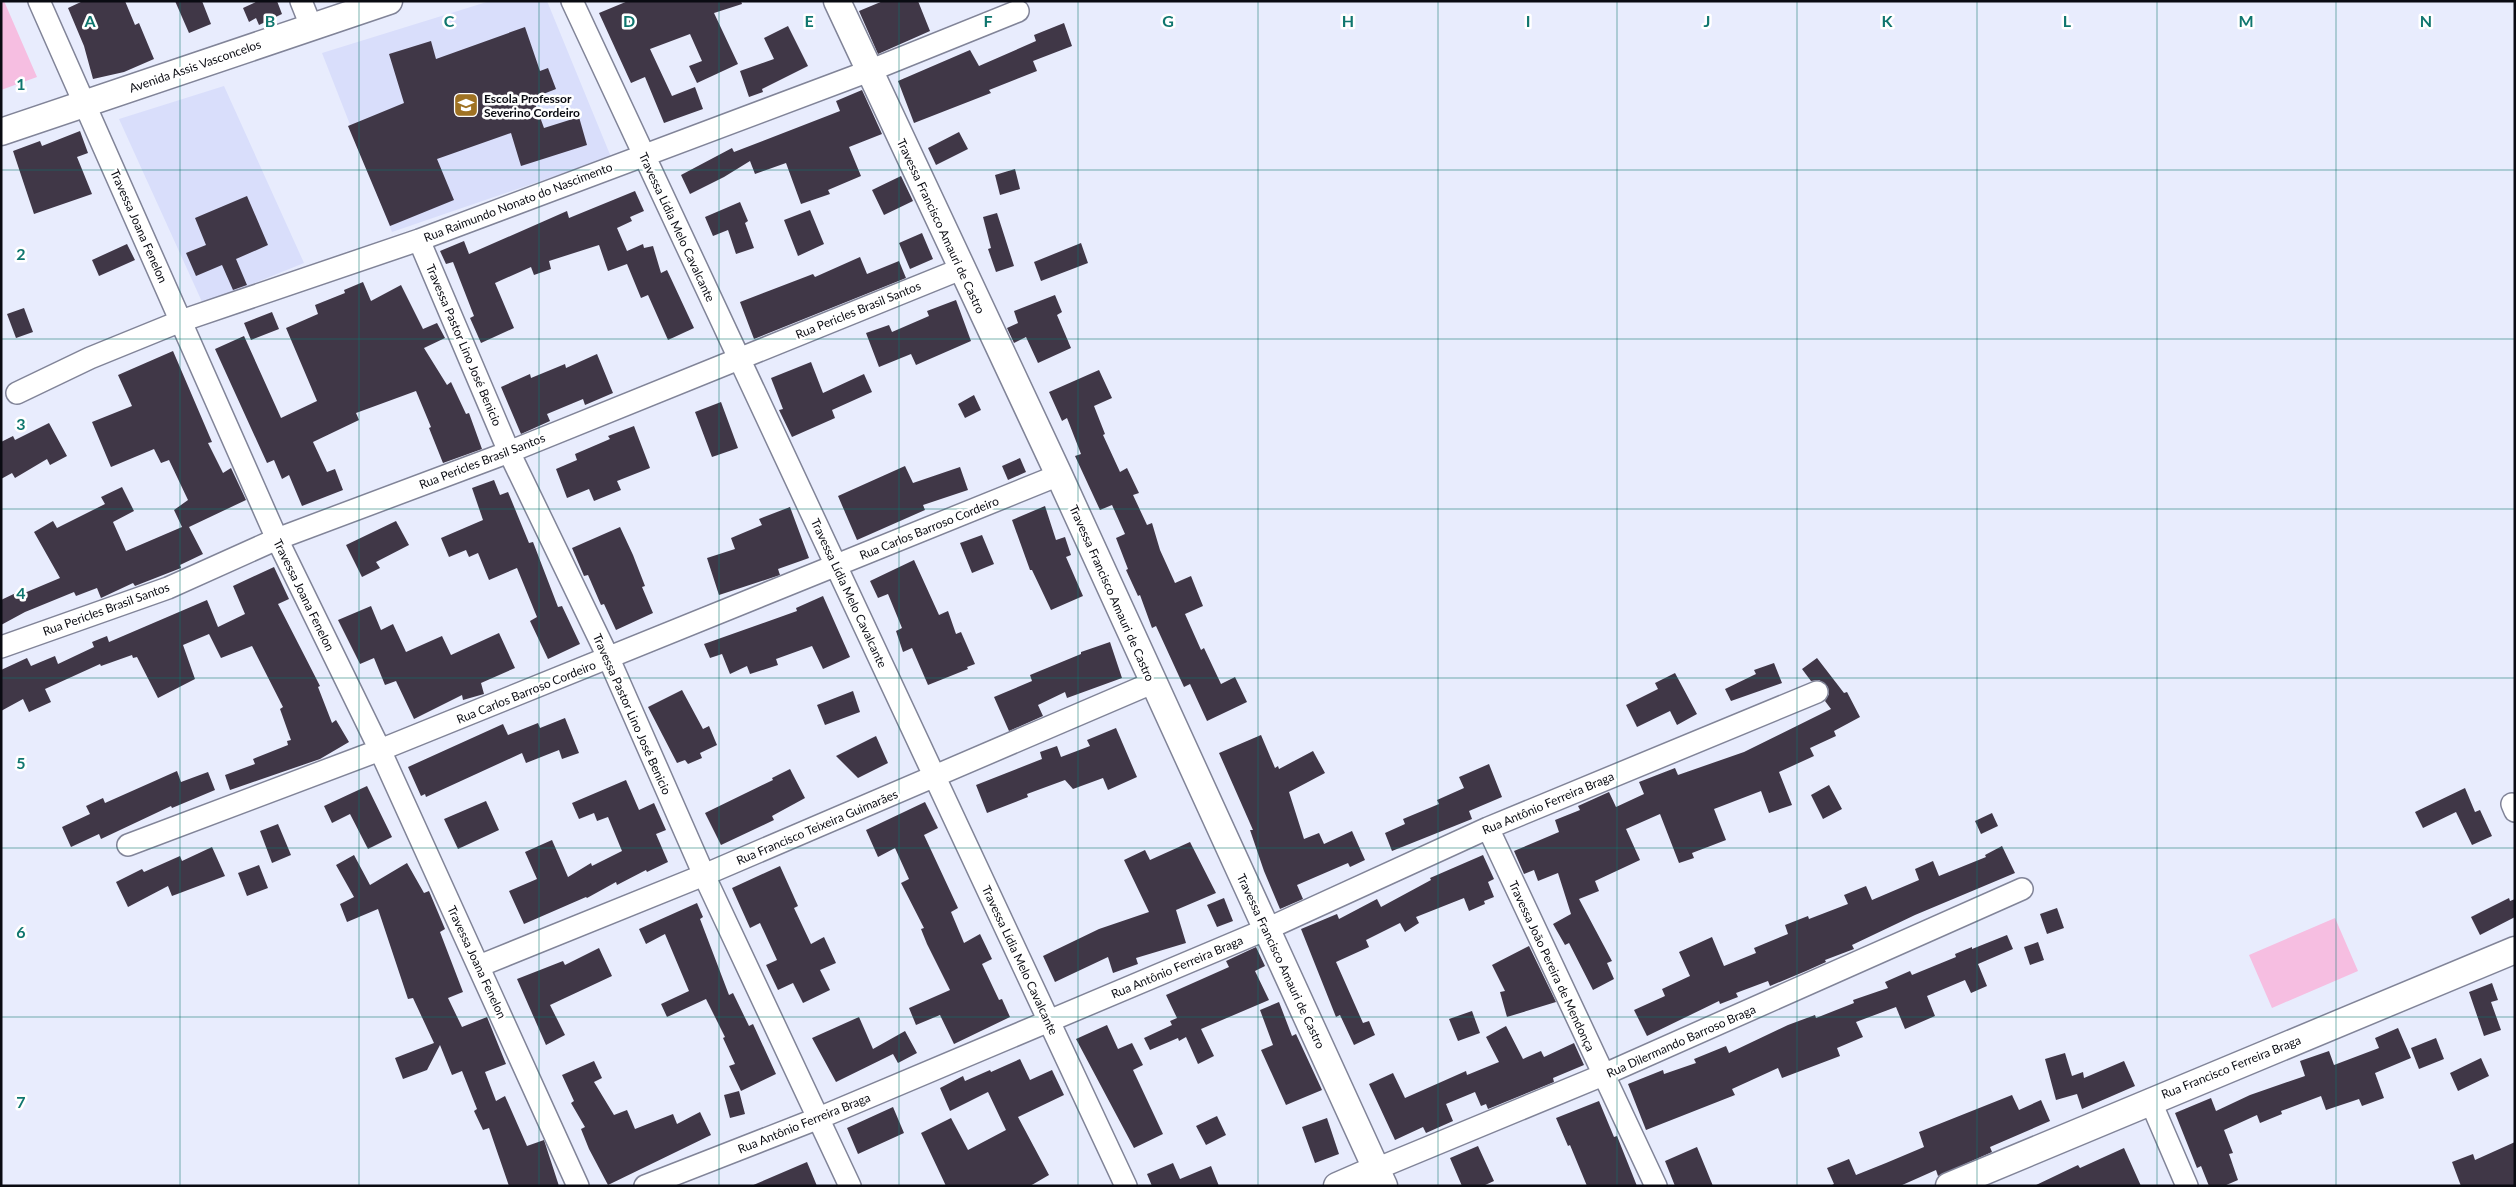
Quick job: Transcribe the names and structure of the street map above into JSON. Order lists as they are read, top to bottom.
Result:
{
  "streets": {
    "street": [
      "Avenida Assis Vasconcelos",
      "Rua Raimundo Nonato do Nascimento",
      "Travessa Joana Fenelon",
      "Travessa Francisco Amauri de Castro",
      "Travessa Lídia Melo Cavalcante",
      "Rua Pericles Brasil Santos",
      "Travessa Pastor Lino José Benicio",
      "Rua Carlos Barroso Cordeiro",
      "Rua Antônio Ferreira Braga",
      "Rua Francisco Teixeira Guimarães",
      "Travessa João Pereira de Mendonça",
      "Rua Dilermando Barroso Braga",
      "Rua Francisco Ferreira Braga"
    ]
  },
  "crossings": [
    ["Avenida Assis Vasconcelos", "Travessa Joana Fenelon"],
    ["Rua Raimundo Nonato do Nascimento", "Travessa Joana Fenelon"],
    ["Rua Raimundo Nonato do Nascimento", "Travessa Francisco Amauri de Castro"],
    ["Rua Raimundo Nonato do Nascimento", "Travessa Lídia Melo Cavalcante"],
    ["Rua Raimundo Nonato do Nascimento", "Travessa Pastor Lino José Benicio"],
    ["Travessa Joana Fenelon", "Rua Pericles Brasil Santos"],
    ["Travessa Joana Fenelon", "Rua Carlos Barroso Cordeiro"],
    ["Travessa Joana Fenelon", "Rua Francisco Teixeira Guimarães"],
    ["Travessa Francisco Amauri de Castro", "Rua Pericles Brasil Santos"],
    ["Travessa Francisco Amauri de Castro", "Rua Carlos Barroso Cordeiro"],
    ["Travessa Francisco Amauri de Castro", "Rua Antônio Ferreira Braga"],
    ["Travessa Francisco Amauri de Castro", "Rua Francisco Teixeira Guimarães"],
    ["Travessa Francisco Amauri de Castro", "Rua Dilermando Barroso Braga"],
    ["Travessa Lídia Melo Cavalcante", "Rua Pericles Brasil Santos"],
    ["Travessa Lídia Melo Cavalcante", "Rua Carlos Barroso Cordeiro"],
    ["Travessa Lídia Melo Cavalcante", "Rua Antônio Ferreira Braga"],
    ["Travessa Lídia Melo Cavalcante", "Rua Francisco Teixeira Guimarães"],
    ["Rua Pericles Brasil Santos", "Travessa Pastor Lino José Benicio"],
    ["Travessa Pastor Lino José Benicio", "Rua Carlos Barroso Cordeiro"],
    ["Travessa Pastor Lino José Benicio", "Rua Antônio Ferreira Braga"],
    ["Travessa Pastor Lino José Benicio", "Rua Francisco Teixeira Guimarães"],
    ["Rua Antônio Ferreira Braga", "Travessa João Pereira de Mendonça"],
    ["Travessa João Pereira de Mendonça", "Rua Dilermando Barroso Braga"]
  ],
  "places": {
    "school or university": ["Escola Professor Severino Cordeiro"]
  },
  "grid": {
    "columns": [
      "A",
      "B",
      "C",
      "D",
      "E",
      "F",
      "G",
      "H",
      "I",
      "J",
      "K",
      "L",
      "M",
      "N"
    ],
    "rows": [
      "1",
      "2",
      "3",
      "4",
      "5",
      "6",
      "7"
    ]
  }
}
